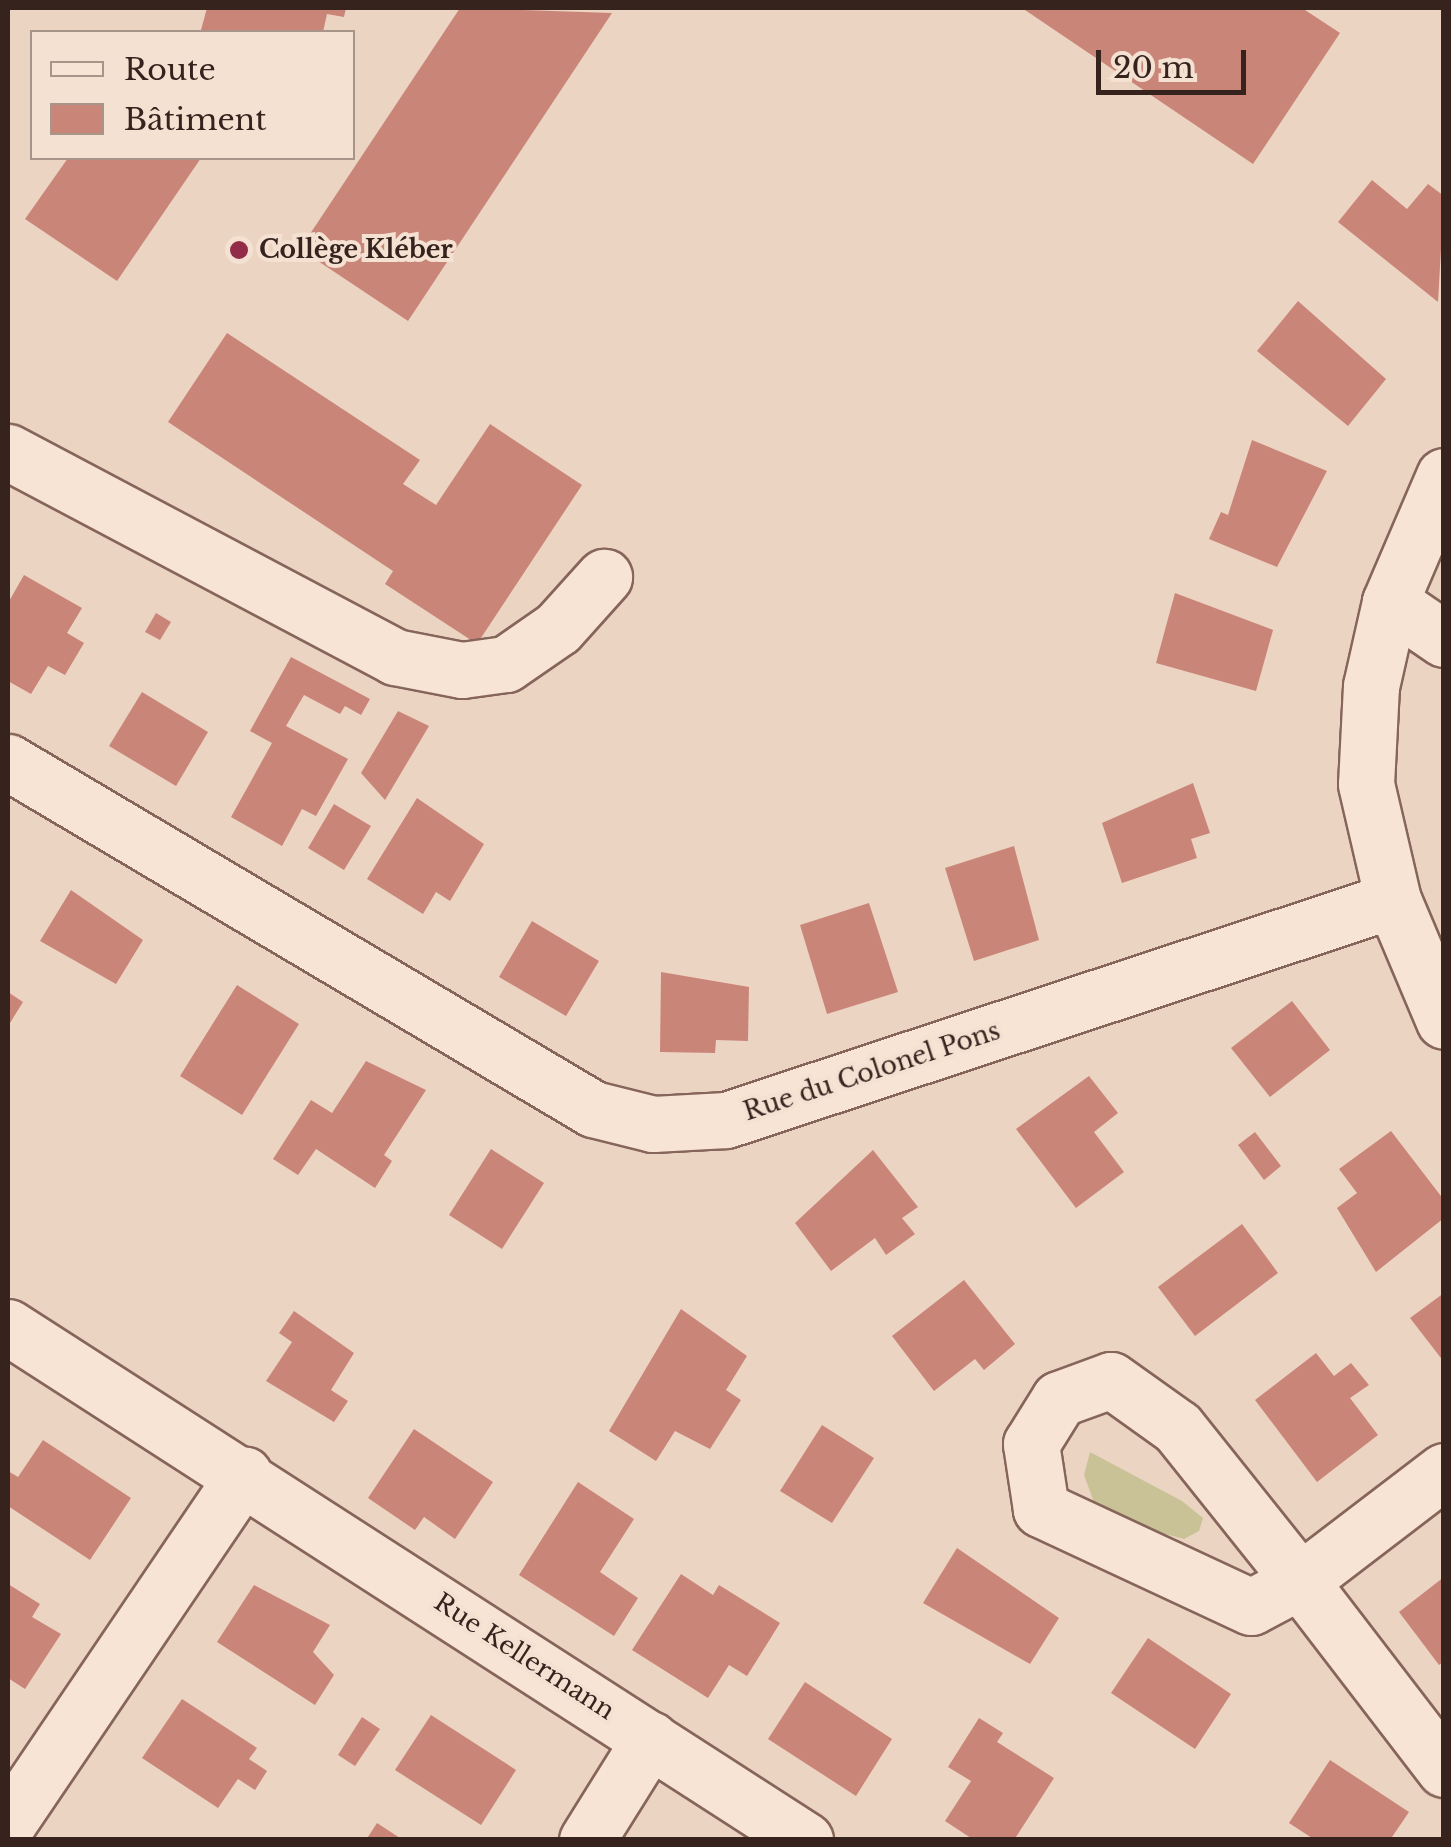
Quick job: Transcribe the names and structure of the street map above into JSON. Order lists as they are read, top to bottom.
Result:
{
  "streets": {
    "street": ["Rue du Colonel Pons", "Rue Kellermann"]
  },
  "places": ["Collège Kléber"],
  "legend": ["Route", "Bâtiment"],
  "scale_bar": "20 m"
}
